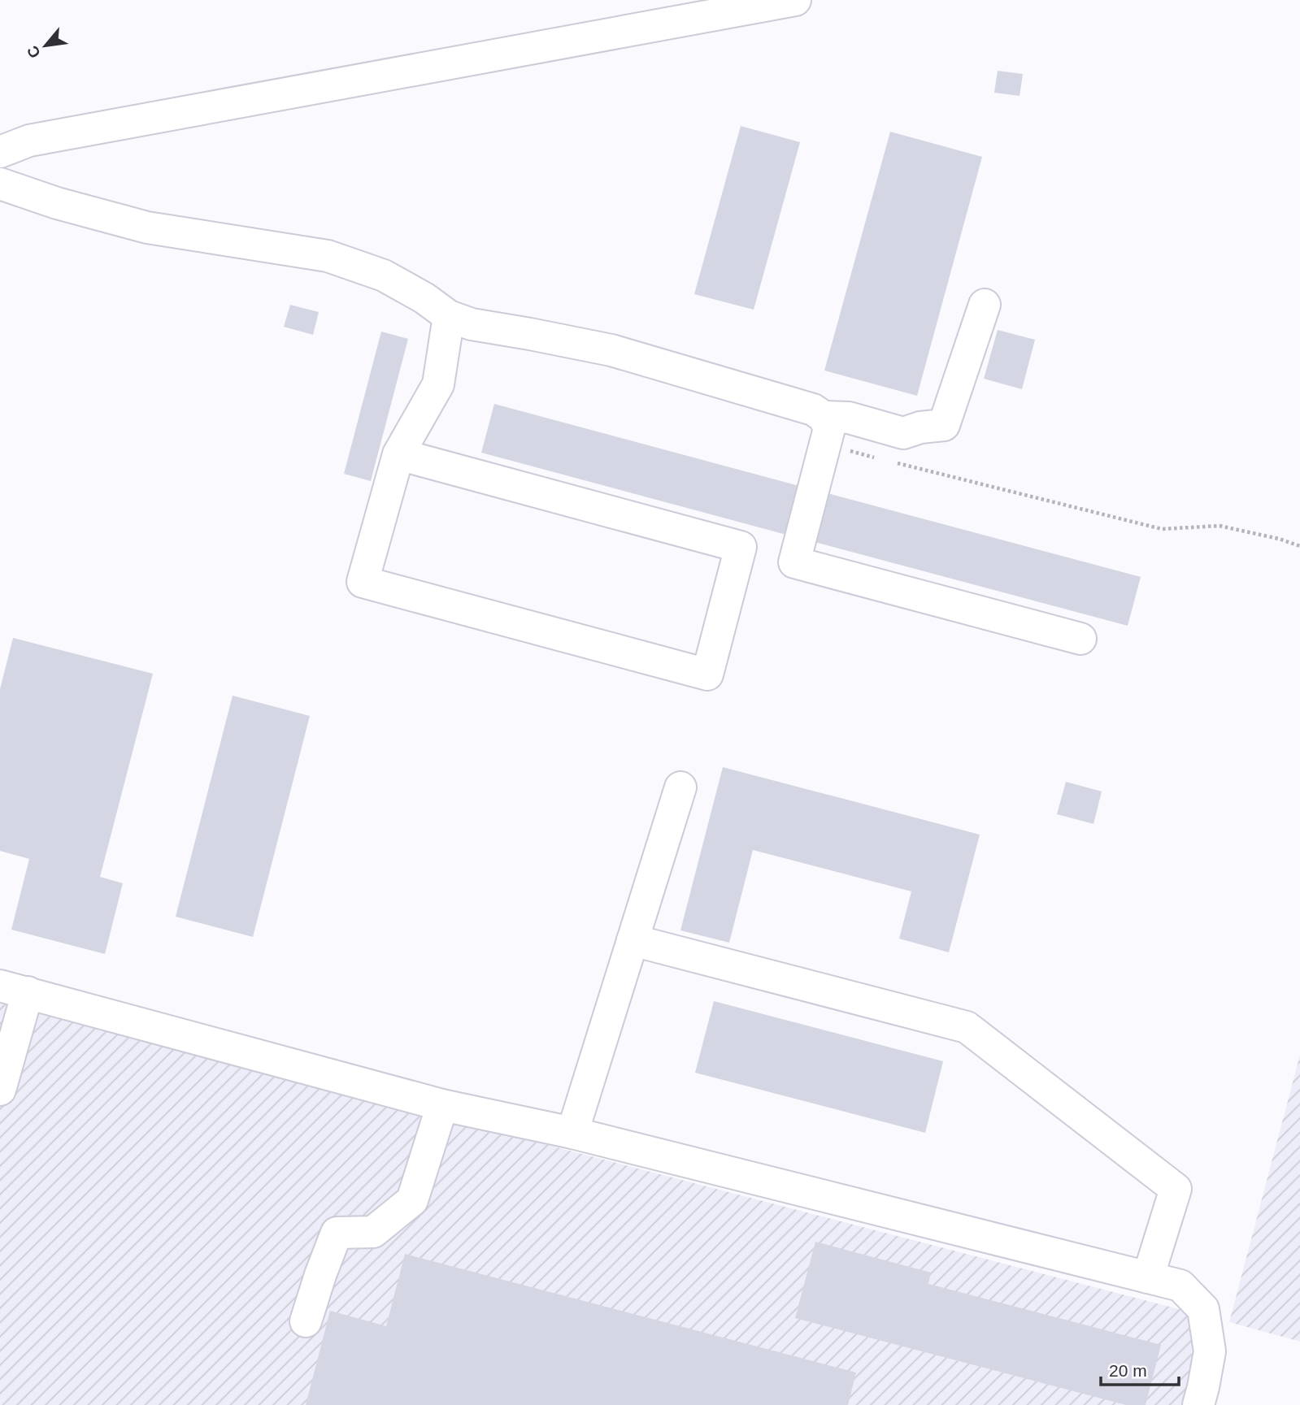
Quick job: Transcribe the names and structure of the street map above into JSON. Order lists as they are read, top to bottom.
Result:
{
  "scale_bar": "20 m",
  "north": "bottom left"
}
